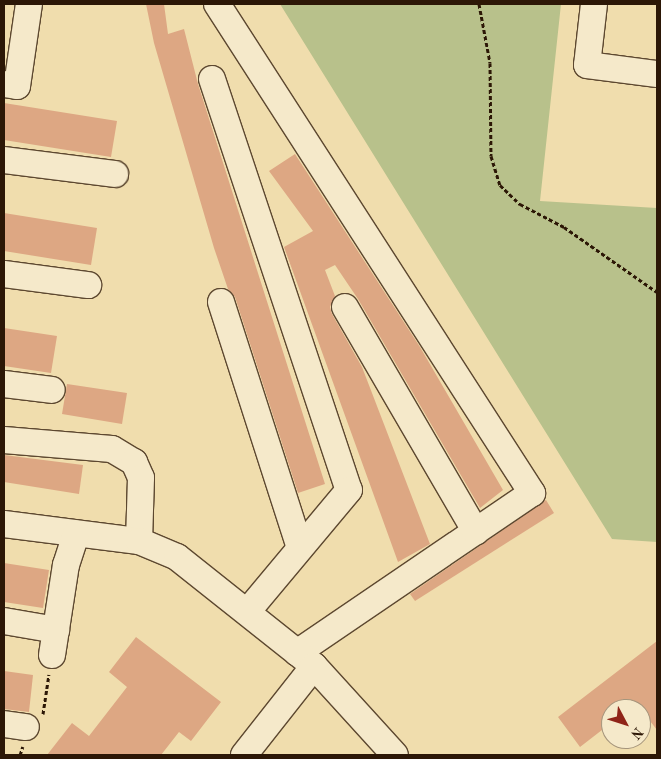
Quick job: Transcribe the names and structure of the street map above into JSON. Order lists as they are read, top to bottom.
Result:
{
  "north": "bottom right"
}
